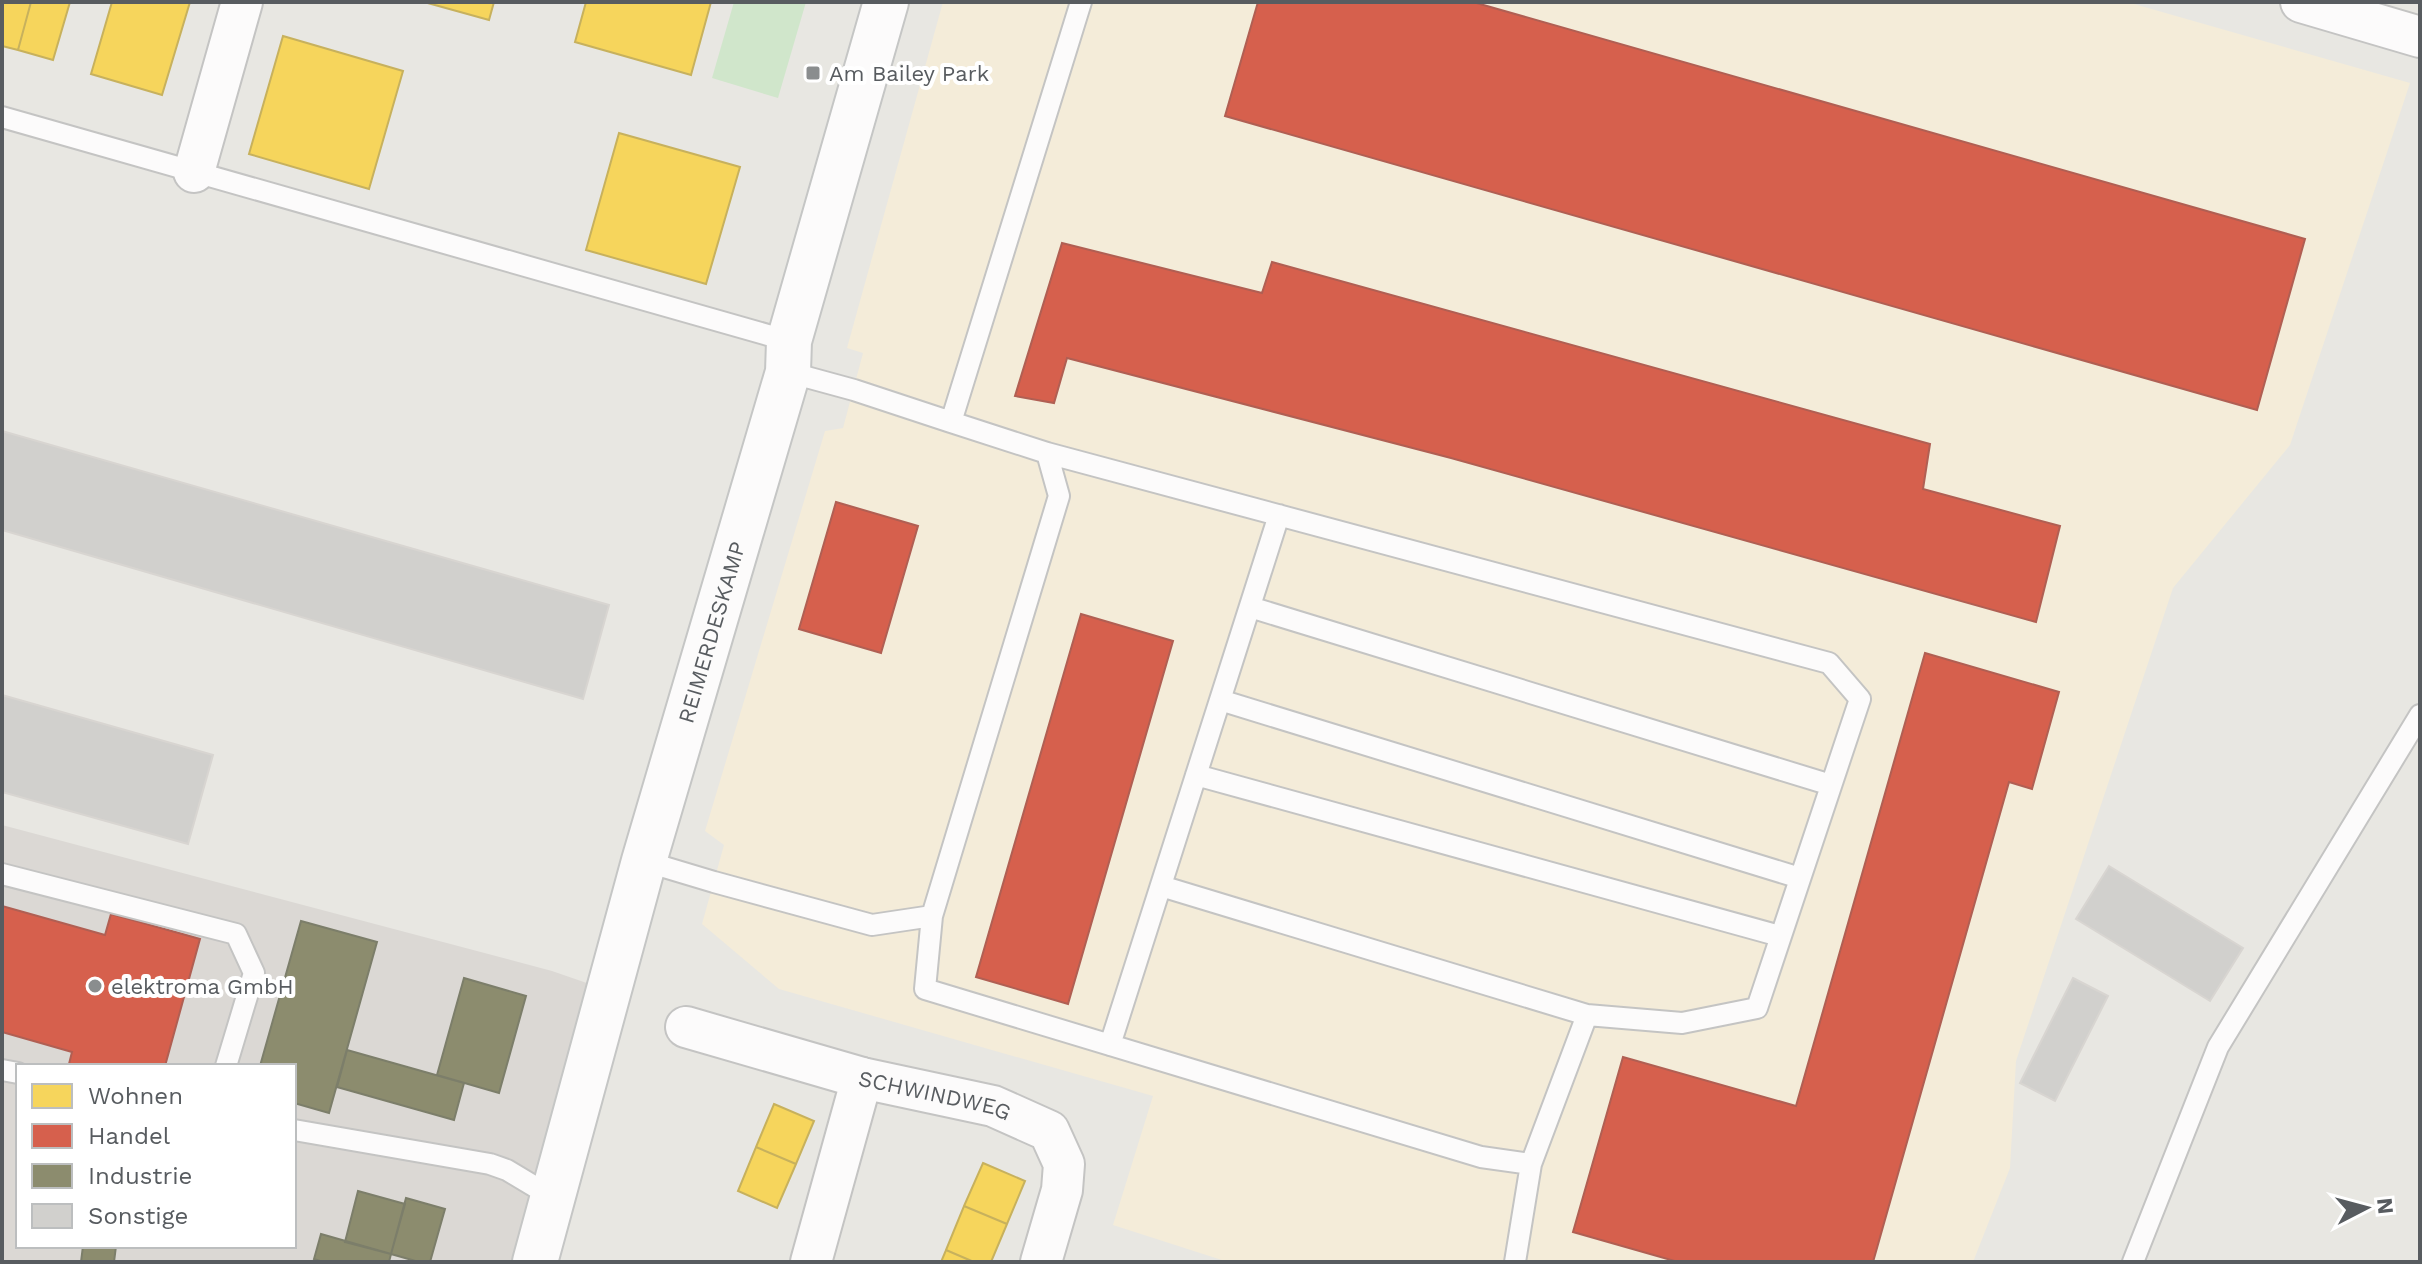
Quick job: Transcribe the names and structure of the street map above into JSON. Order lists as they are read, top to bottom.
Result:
{
  "streets": {
    "main road": ["REIMERDESKAMP"],
    "street": ["SCHWINDWEG"]
  },
  "places": {
    "transit": ["Am Bailey Park"],
    "other": ["elektroma GmbH"]
  },
  "legend": [
    "Wohnen",
    "Handel",
    "Industrie",
    "Sonstige"
  ],
  "north": "right"
}
